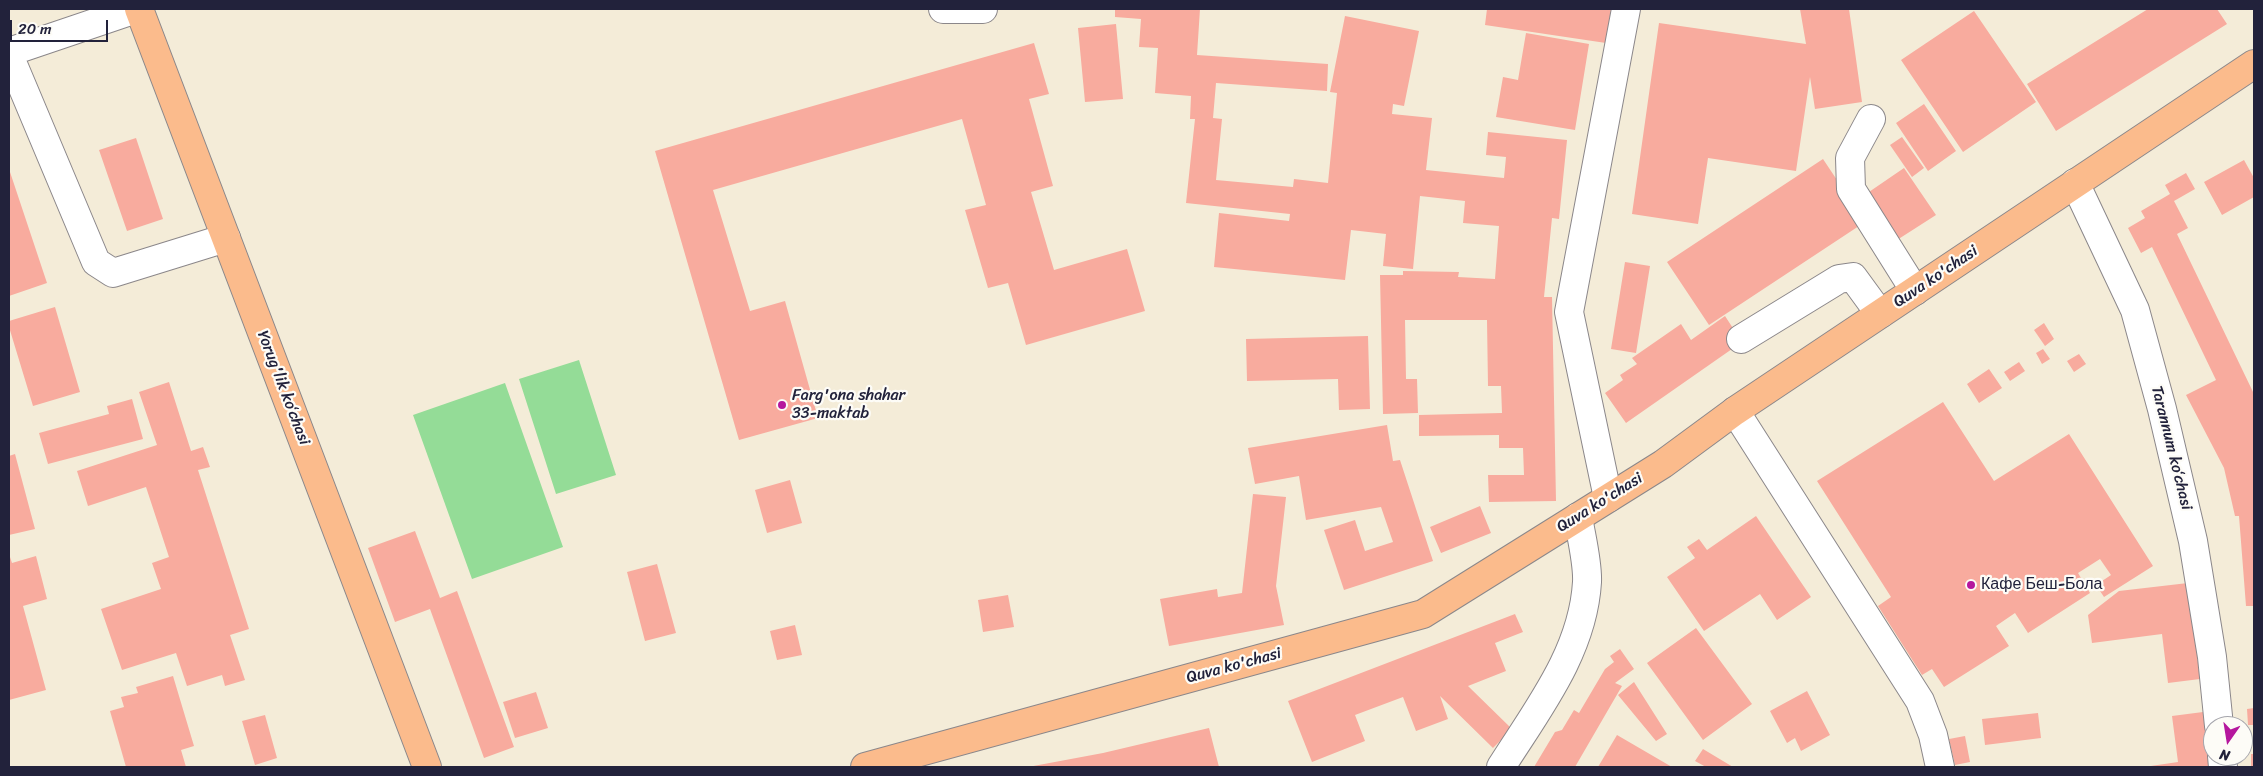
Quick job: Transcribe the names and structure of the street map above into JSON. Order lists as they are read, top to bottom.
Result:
{
  "streets": {
    "main road": ["Quva ko'chasi", "Yorug'lik koʻchasi"],
    "street": ["Tarannum koʻchasi"]
  },
  "crossings": [
    ["Quva ko'chasi", "Tarannum koʻchasi"]
  ],
  "places": ["Farg'ona shahar 33-maktab", "Кафе Беш-Бола"],
  "scale_bar": "20 m",
  "north": "bottom"
}
